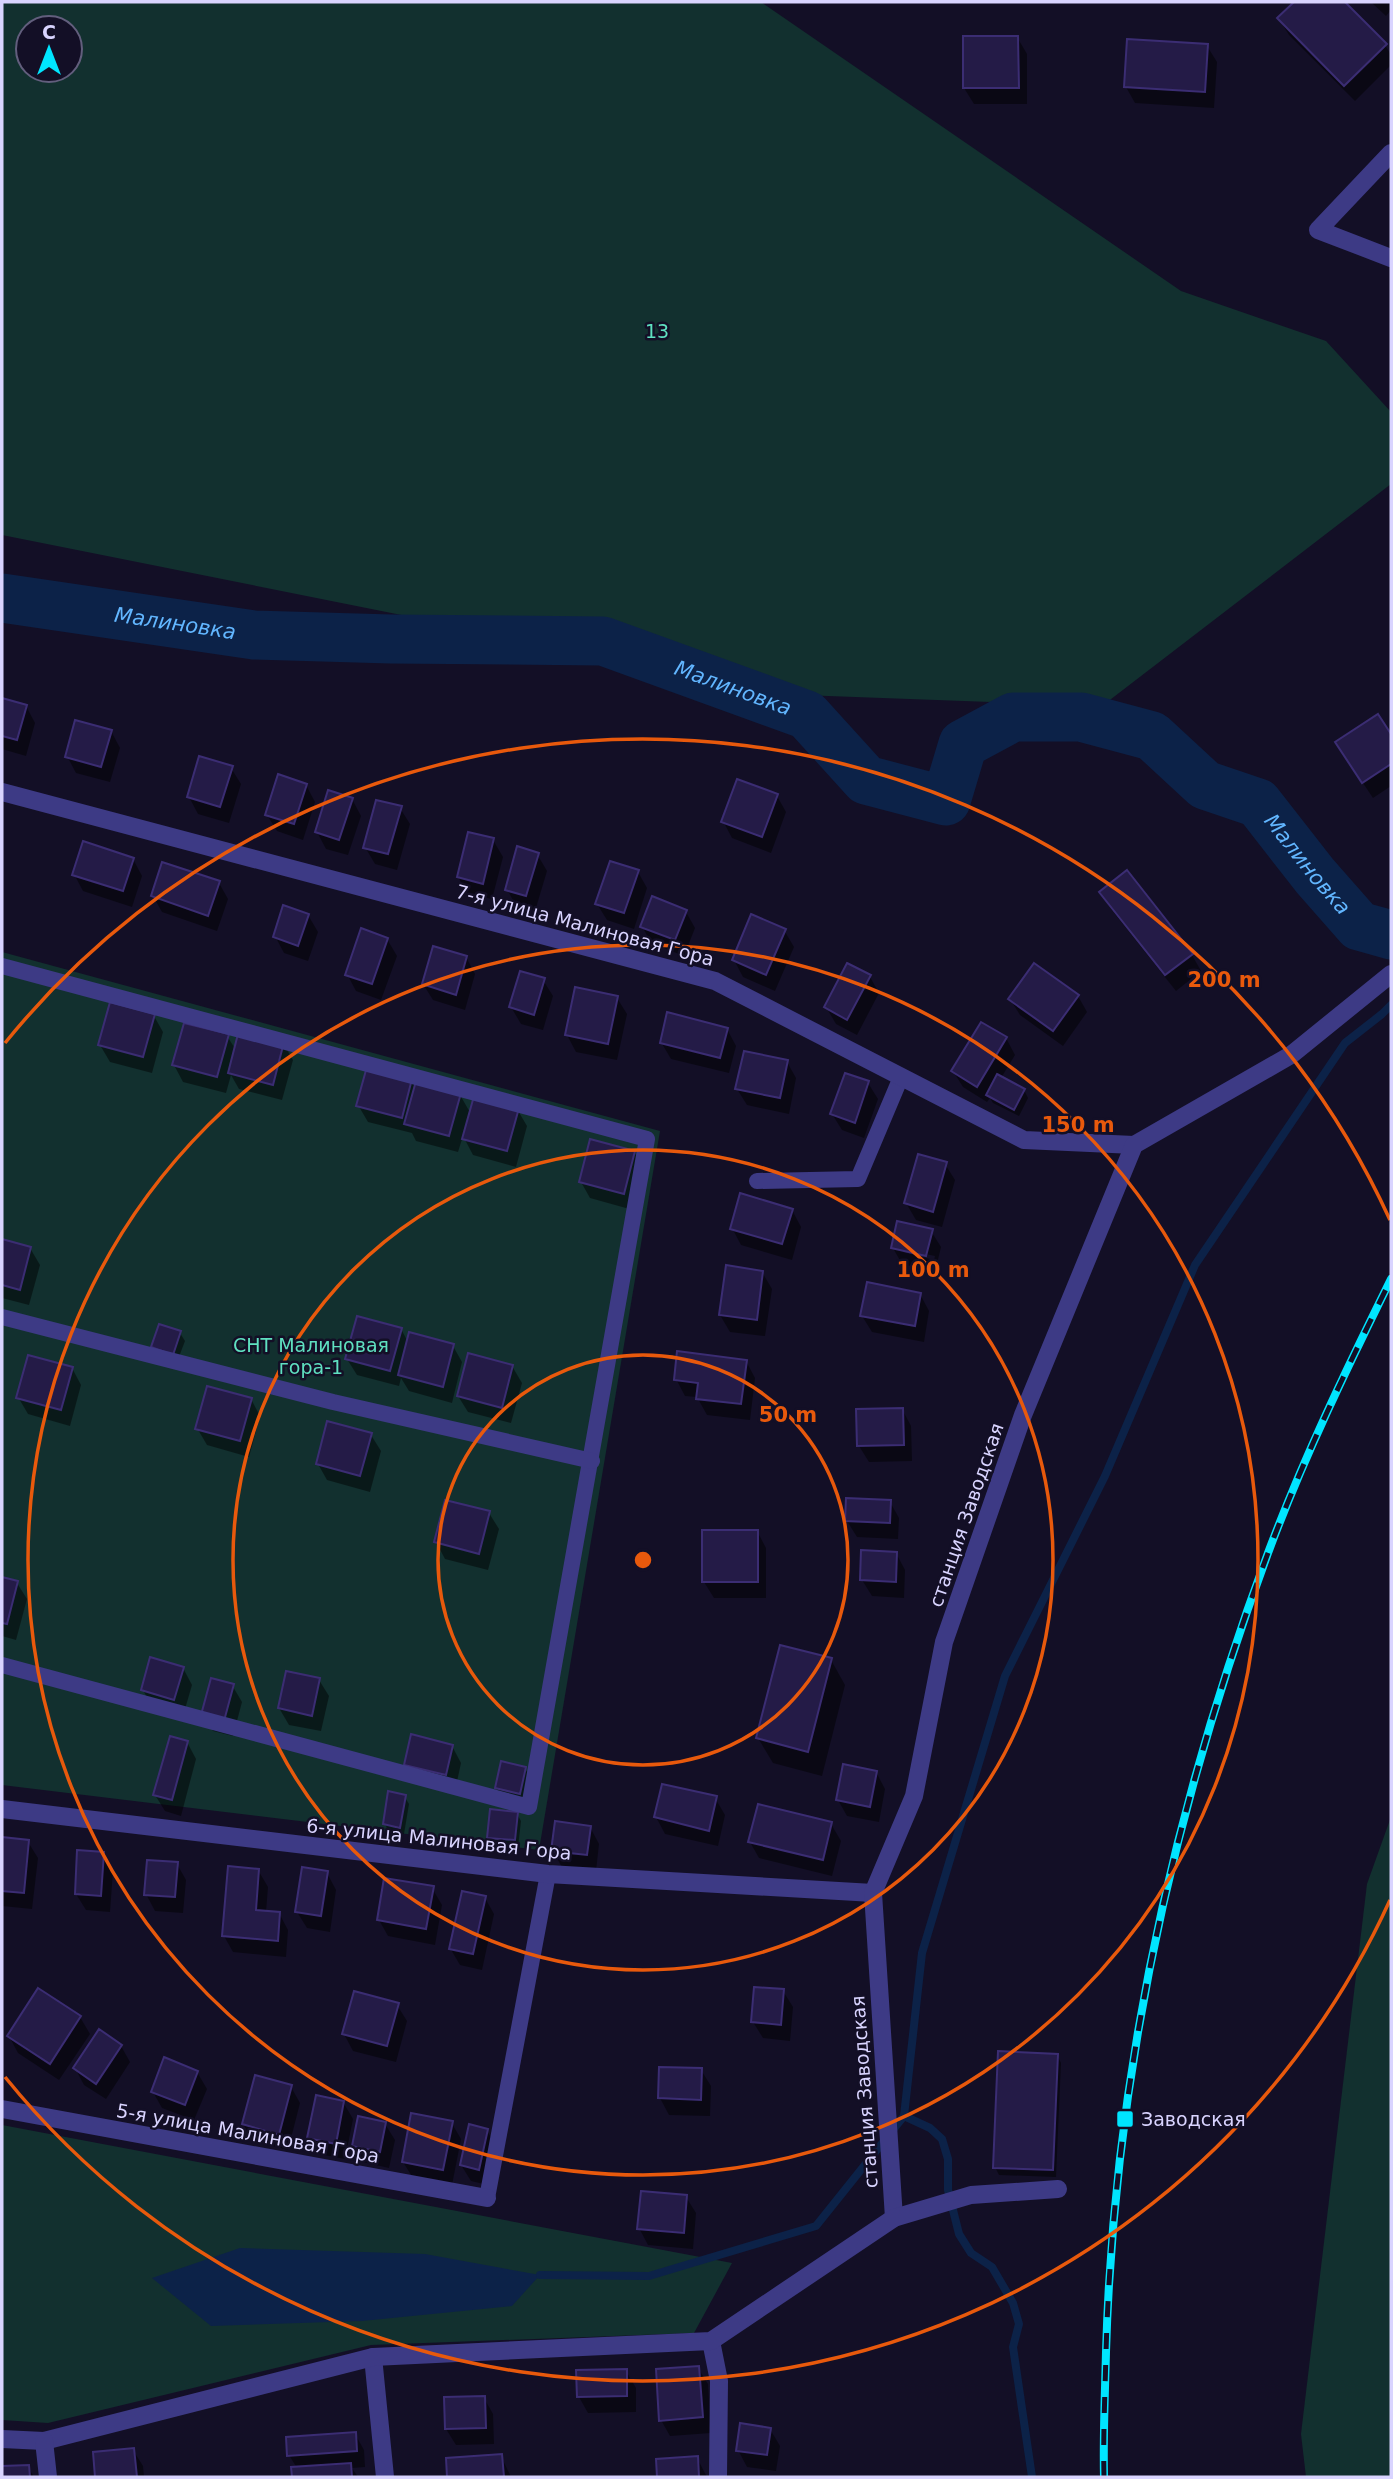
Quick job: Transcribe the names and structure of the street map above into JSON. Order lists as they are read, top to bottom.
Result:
{
  "streets": {
    "street": [
      "7-я улица Малиновая Гора",
      "станция Заводская",
      "6-я улица Малиновая Гора",
      "5-я улица Малиновая Гора"
    ]
  },
  "crossings": [
    ["7-я улица Малиновая Гора", "станция Заводская"],
    ["станция Заводская", "6-я улица Малиновая Гора"]
  ],
  "water": ["Малиновка"],
  "parks": ["13", "СНТ Малиновая гора-1"],
  "places": {
    "transit": ["Заводская"]
  },
  "north": "top",
  "rings": [
    "200 m",
    "150 m",
    "100 m",
    "50 m"
  ]
}
